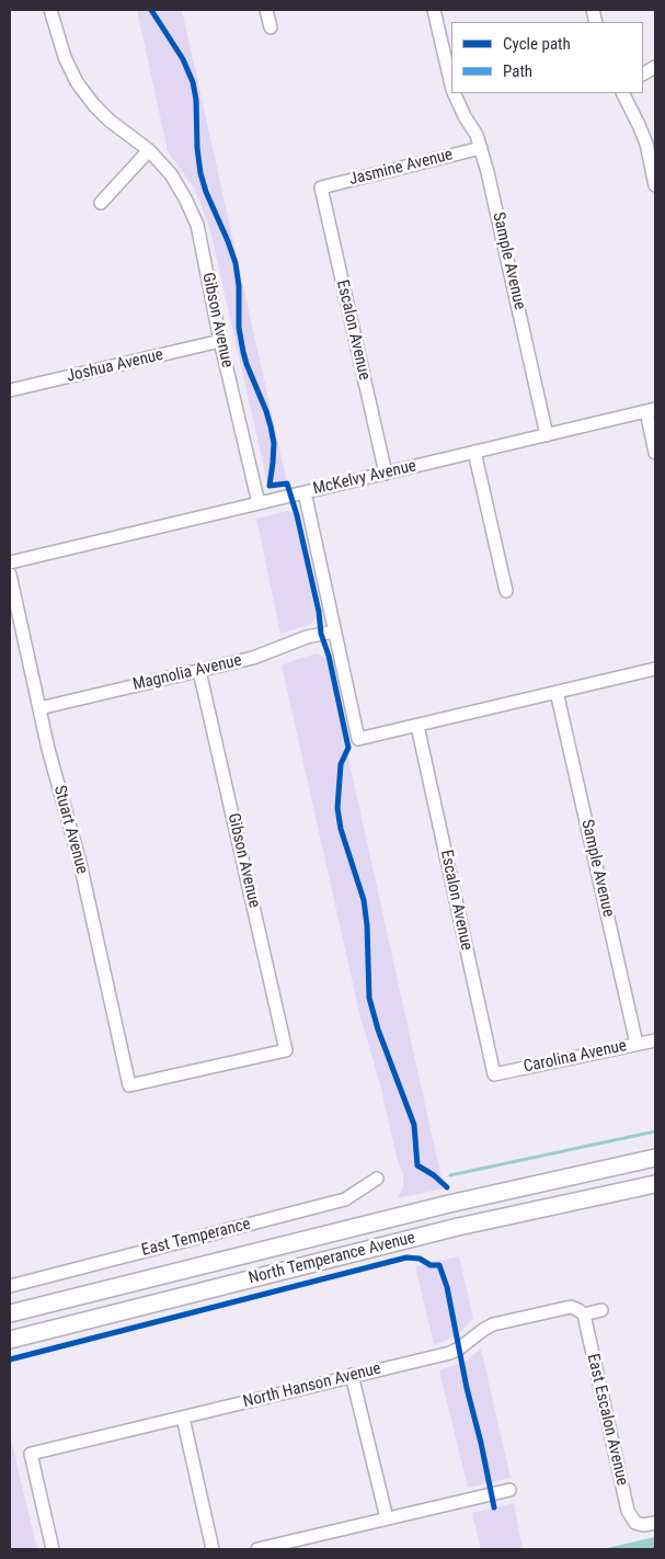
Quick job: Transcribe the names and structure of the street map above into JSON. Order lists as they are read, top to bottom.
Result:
{
  "streets": {
    "main road": ["North Temperance Avenue"],
    "street": [
      "Jasmine Avenue",
      "Sample Avenue",
      "Gibson Avenue",
      "Escalon Avenue",
      "Joshua Avenue",
      "McKelvy Avenue",
      "Magnolia Avenue",
      "Stuart Avenue",
      "Carolina Avenue",
      "East Temperance",
      "North Hanson Avenue",
      "East Escalon Avenue"
    ]
  },
  "crossings": [
    ["Jasmine Avenue", "Sample Avenue"],
    ["Jasmine Avenue", "Escalon Avenue"],
    ["Sample Avenue", "McKelvy Avenue"],
    ["Sample Avenue", "Carolina Avenue"],
    ["Gibson Avenue", "Joshua Avenue"],
    ["Gibson Avenue", "McKelvy Avenue"],
    ["Gibson Avenue", "Magnolia Avenue"],
    ["Gibson Avenue", "Stuart Avenue"],
    ["Escalon Avenue", "McKelvy Avenue"],
    ["Escalon Avenue", "Carolina Avenue"],
    ["Magnolia Avenue", "Stuart Avenue"],
    ["North Hanson Avenue", "East Escalon Avenue"]
  ],
  "legend": ["Cycle path", "Path"]
}
